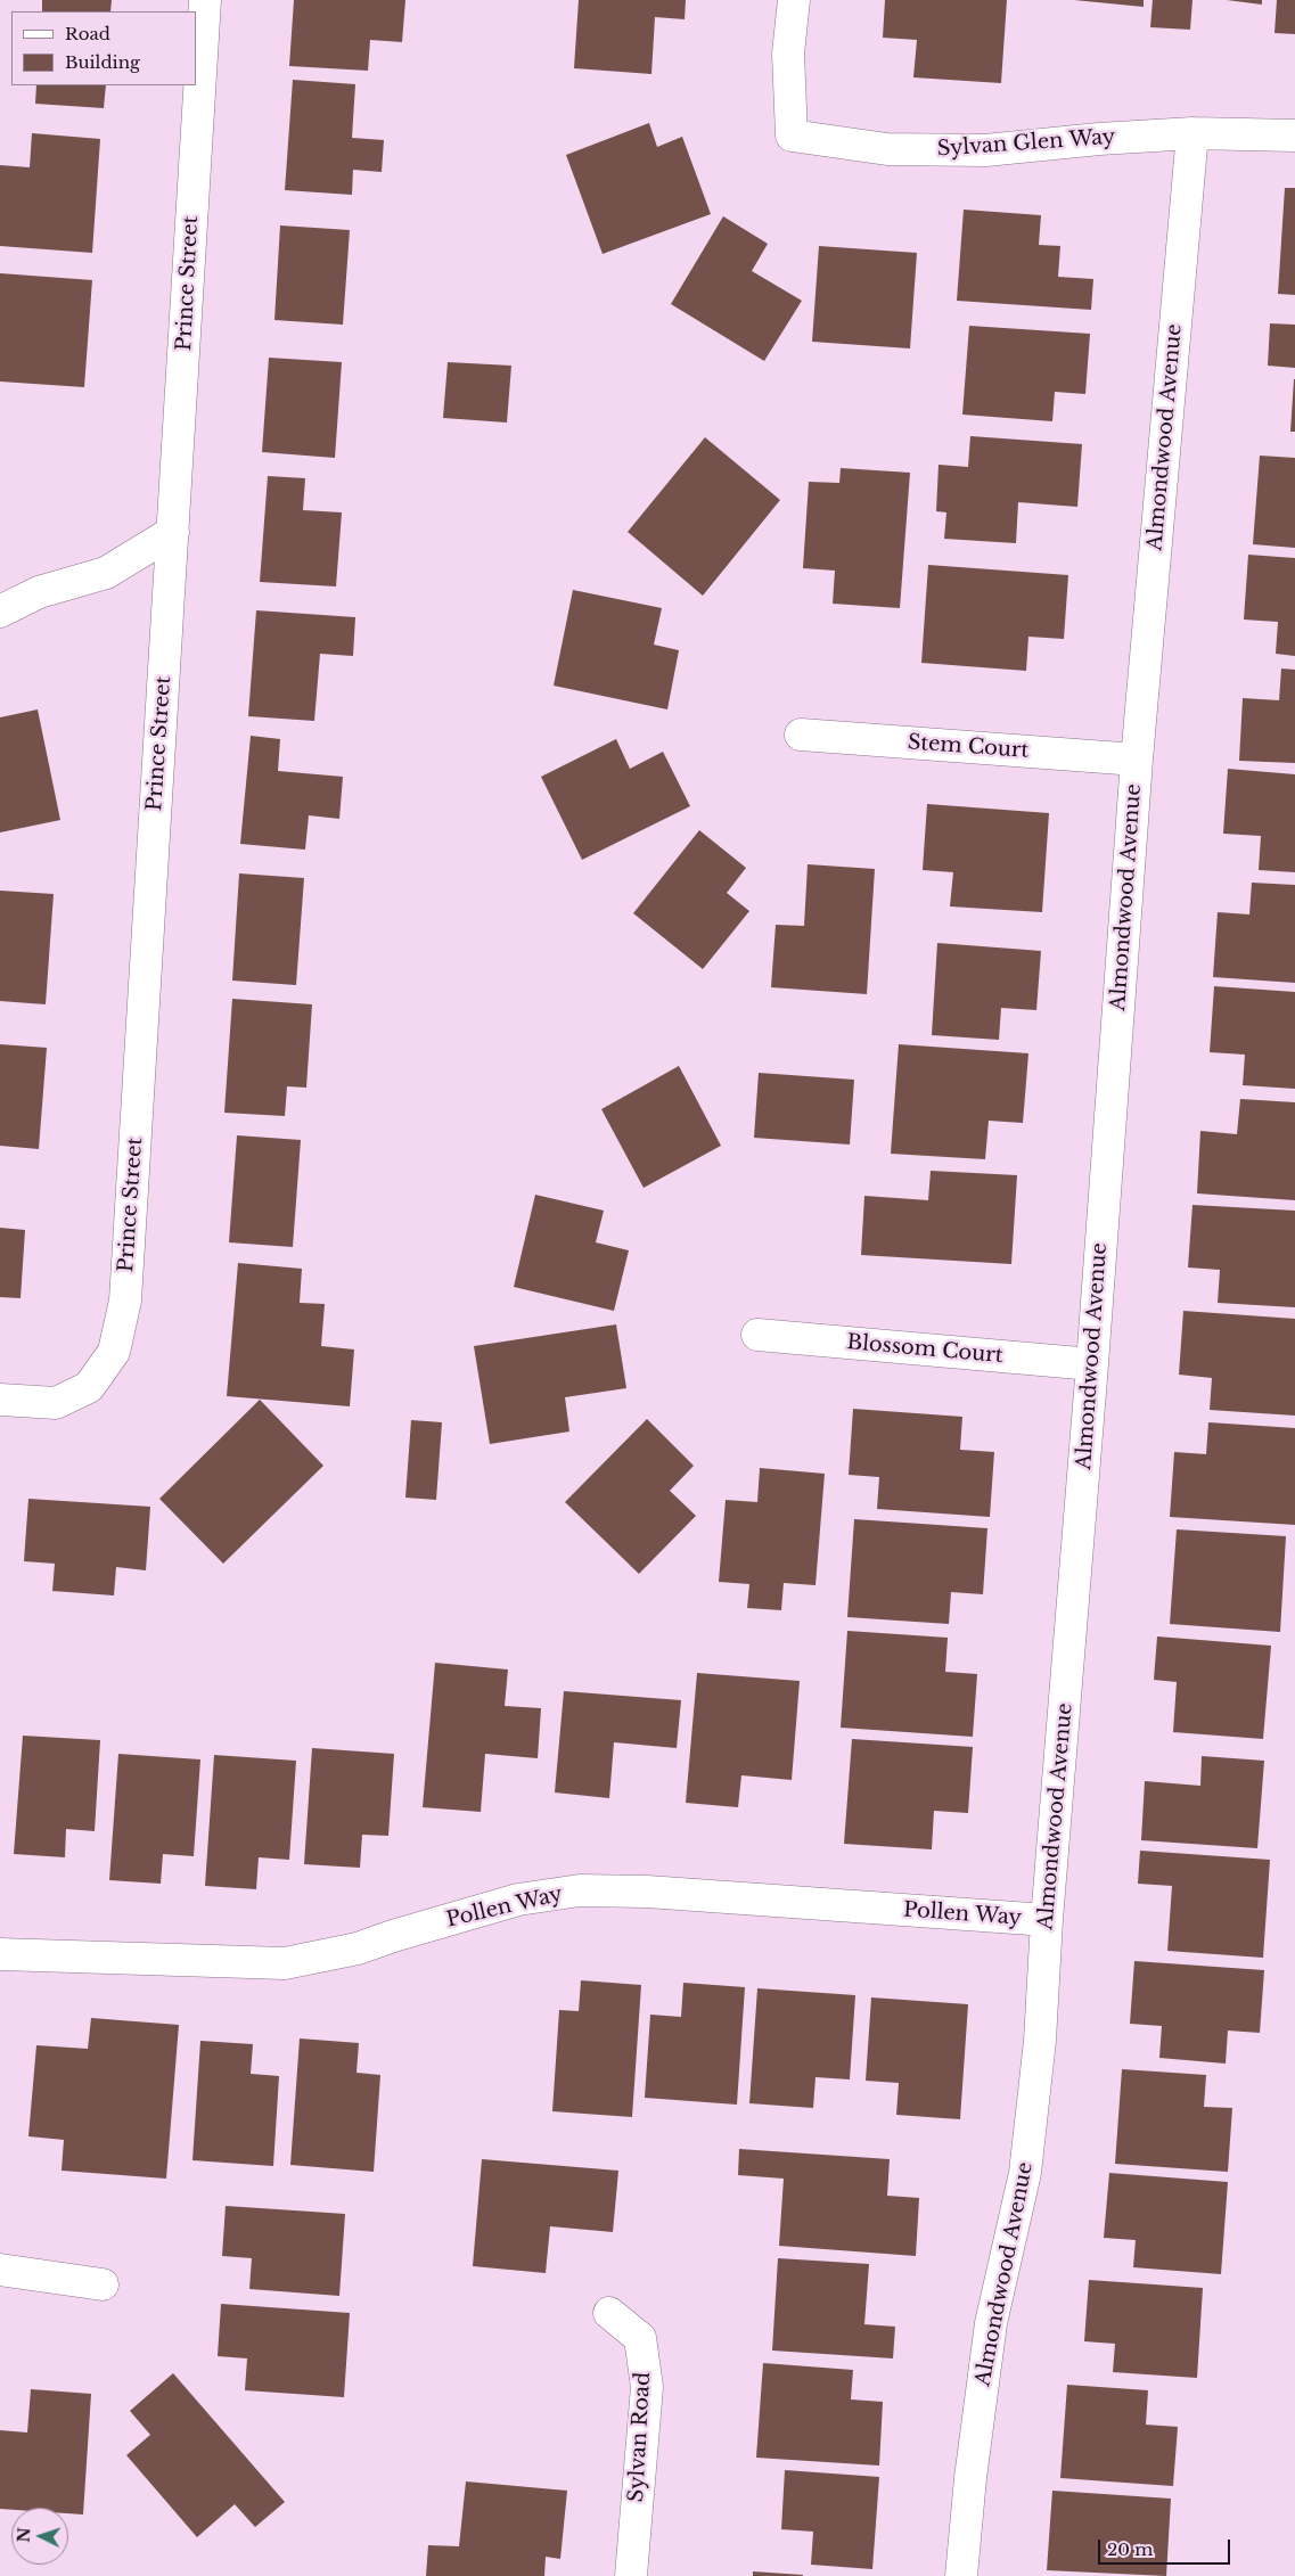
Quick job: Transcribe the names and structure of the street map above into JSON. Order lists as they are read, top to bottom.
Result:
{
  "streets": {
    "street": [
      "Sylvan Glen Way",
      "Prince Street",
      "Almondwood Avenue",
      "Stem Court",
      "Blossom Court",
      "Pollen Way",
      "Sylvan Road"
    ]
  },
  "crossings": [
    ["Sylvan Glen Way", "Almondwood Avenue"],
    ["Almondwood Avenue", "Stem Court"],
    ["Almondwood Avenue", "Blossom Court"],
    ["Almondwood Avenue", "Pollen Way"]
  ],
  "legend": ["Road", "Building"],
  "scale_bar": "20 m",
  "north": "left"
}
